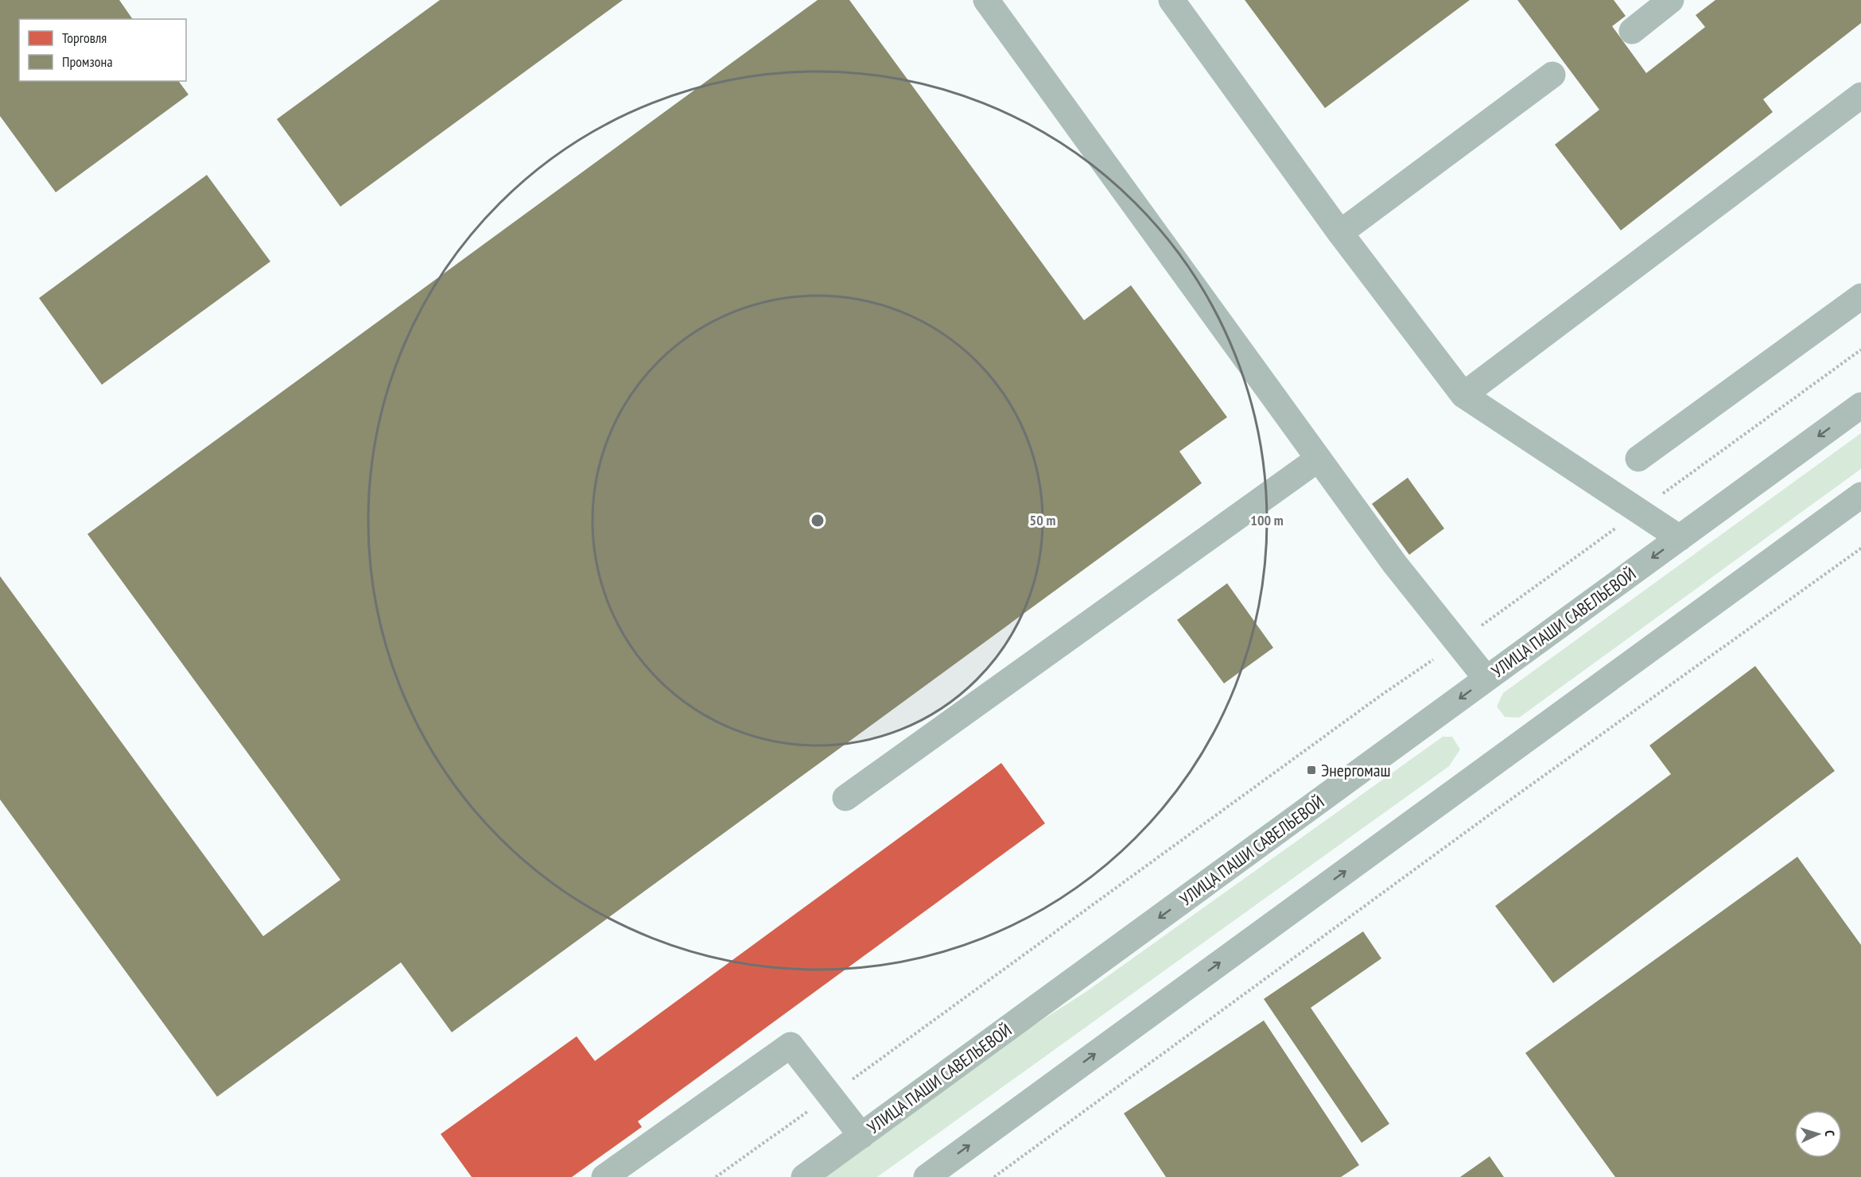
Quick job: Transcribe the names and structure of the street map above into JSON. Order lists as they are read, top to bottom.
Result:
{
  "streets": {
    "street": ["УЛИЦА ПАШИ САВЕЛЬЕВОЙ"]
  },
  "places": {
    "transit": ["Энергомаш"]
  },
  "legend": ["Торговля", "Промзона"],
  "north": "right",
  "rings": ["50 m", "100 m"]
}
